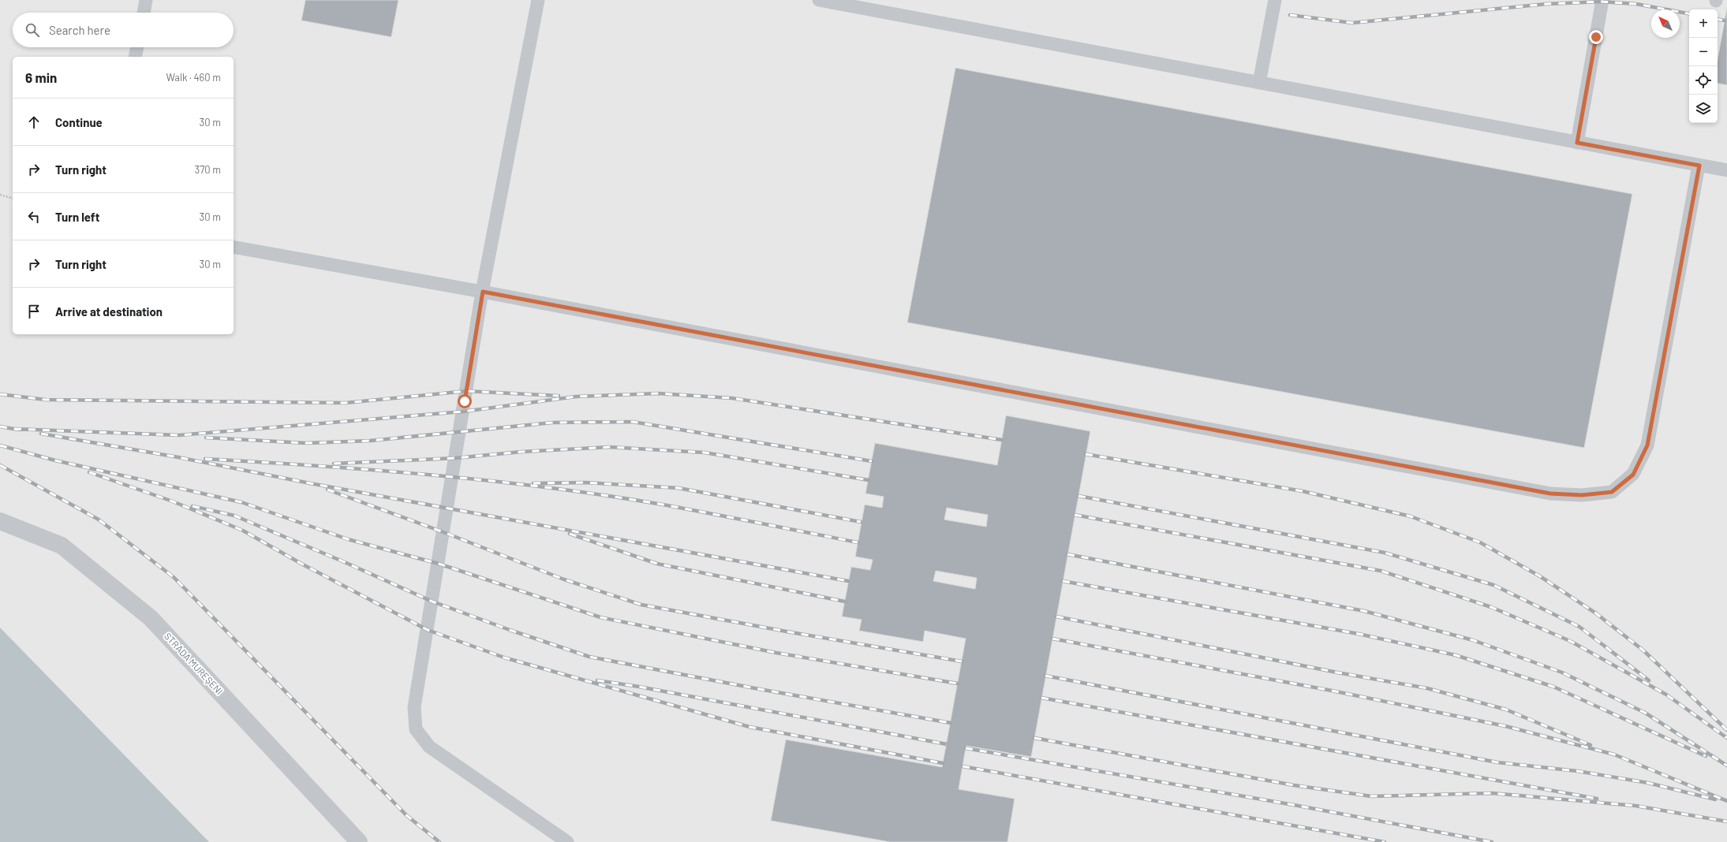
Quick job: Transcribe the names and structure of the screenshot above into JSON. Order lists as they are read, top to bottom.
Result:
{
  "streets": {
    "street": ["STRADA MUREȘENI"]
  },
  "north": "top left",
  "page": {
    "map_buttons": ["+", "−"],
    "search": "Search here",
    "heading": ["6 min", "Walk · 460 m"],
    "list": [
      ["Continue", "30 m"],
      ["Turn right", "370 m"],
      ["Turn left", "30 m"],
      ["Turn right", "30 m"],
      "Arrive at destination"
    ]
  }
}
